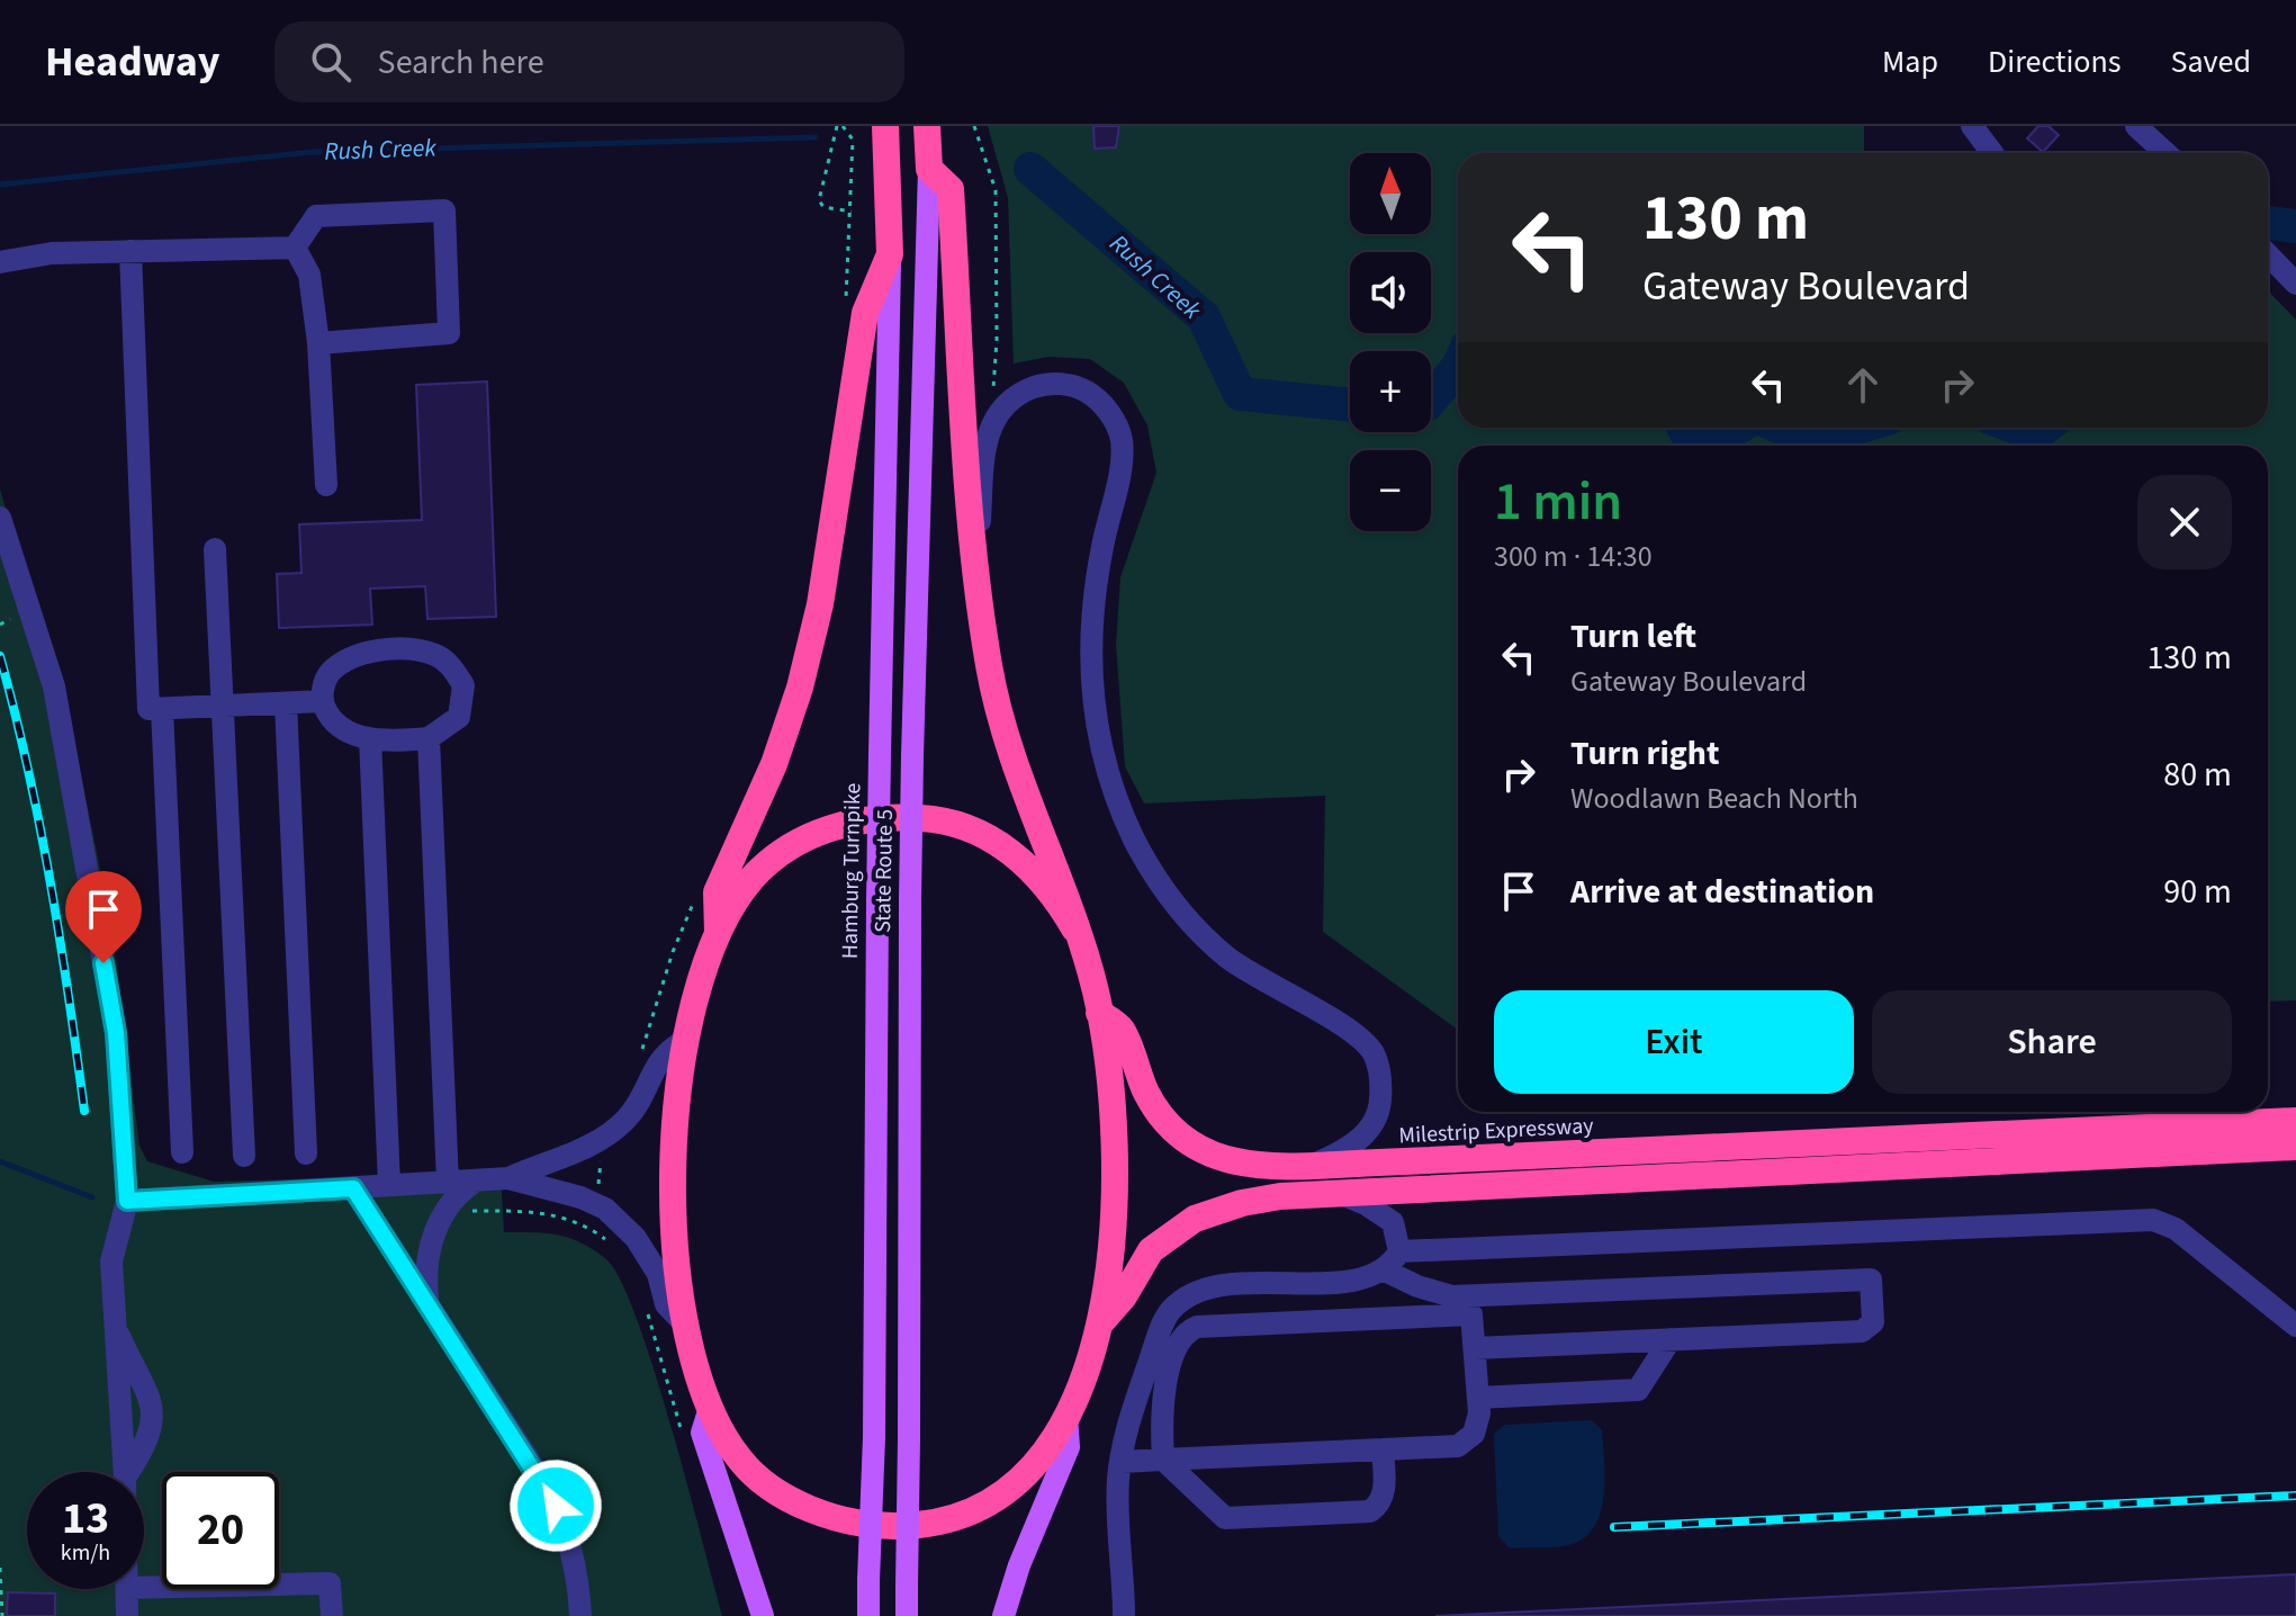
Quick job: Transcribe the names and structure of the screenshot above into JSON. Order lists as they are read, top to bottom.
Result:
{
  "streets": {
    "highway": ["Hamburg Turnpike", "State Route 5", "Milestrip Expressway"]
  },
  "water": ["Rush Creek"],
  "north": "top",
  "page": {
    "header": "Headway",
    "search": "Search here",
    "nav": ["Map", "Directions", "Saved"],
    "map_buttons": ["+", "−"],
    "turn": ["130 m", "Gateway Boulevard"],
    "heading": ["1 min", "300 m · 14:30"],
    "list": [
      {
        "name": "Turn left",
        "note": "Gateway Boulevard",
        "value": "130 m"
      },
      {
        "name": "Turn right",
        "note": "Woodlawn Beach North",
        "value": "80 m"
      },
      {
        "name": "Arrive at destination",
        "value": "90 m"
      }
    ],
    "buttons": ["Exit", "Share"],
    "speed": "13 km/h",
    "limit": "20"
  }
}
